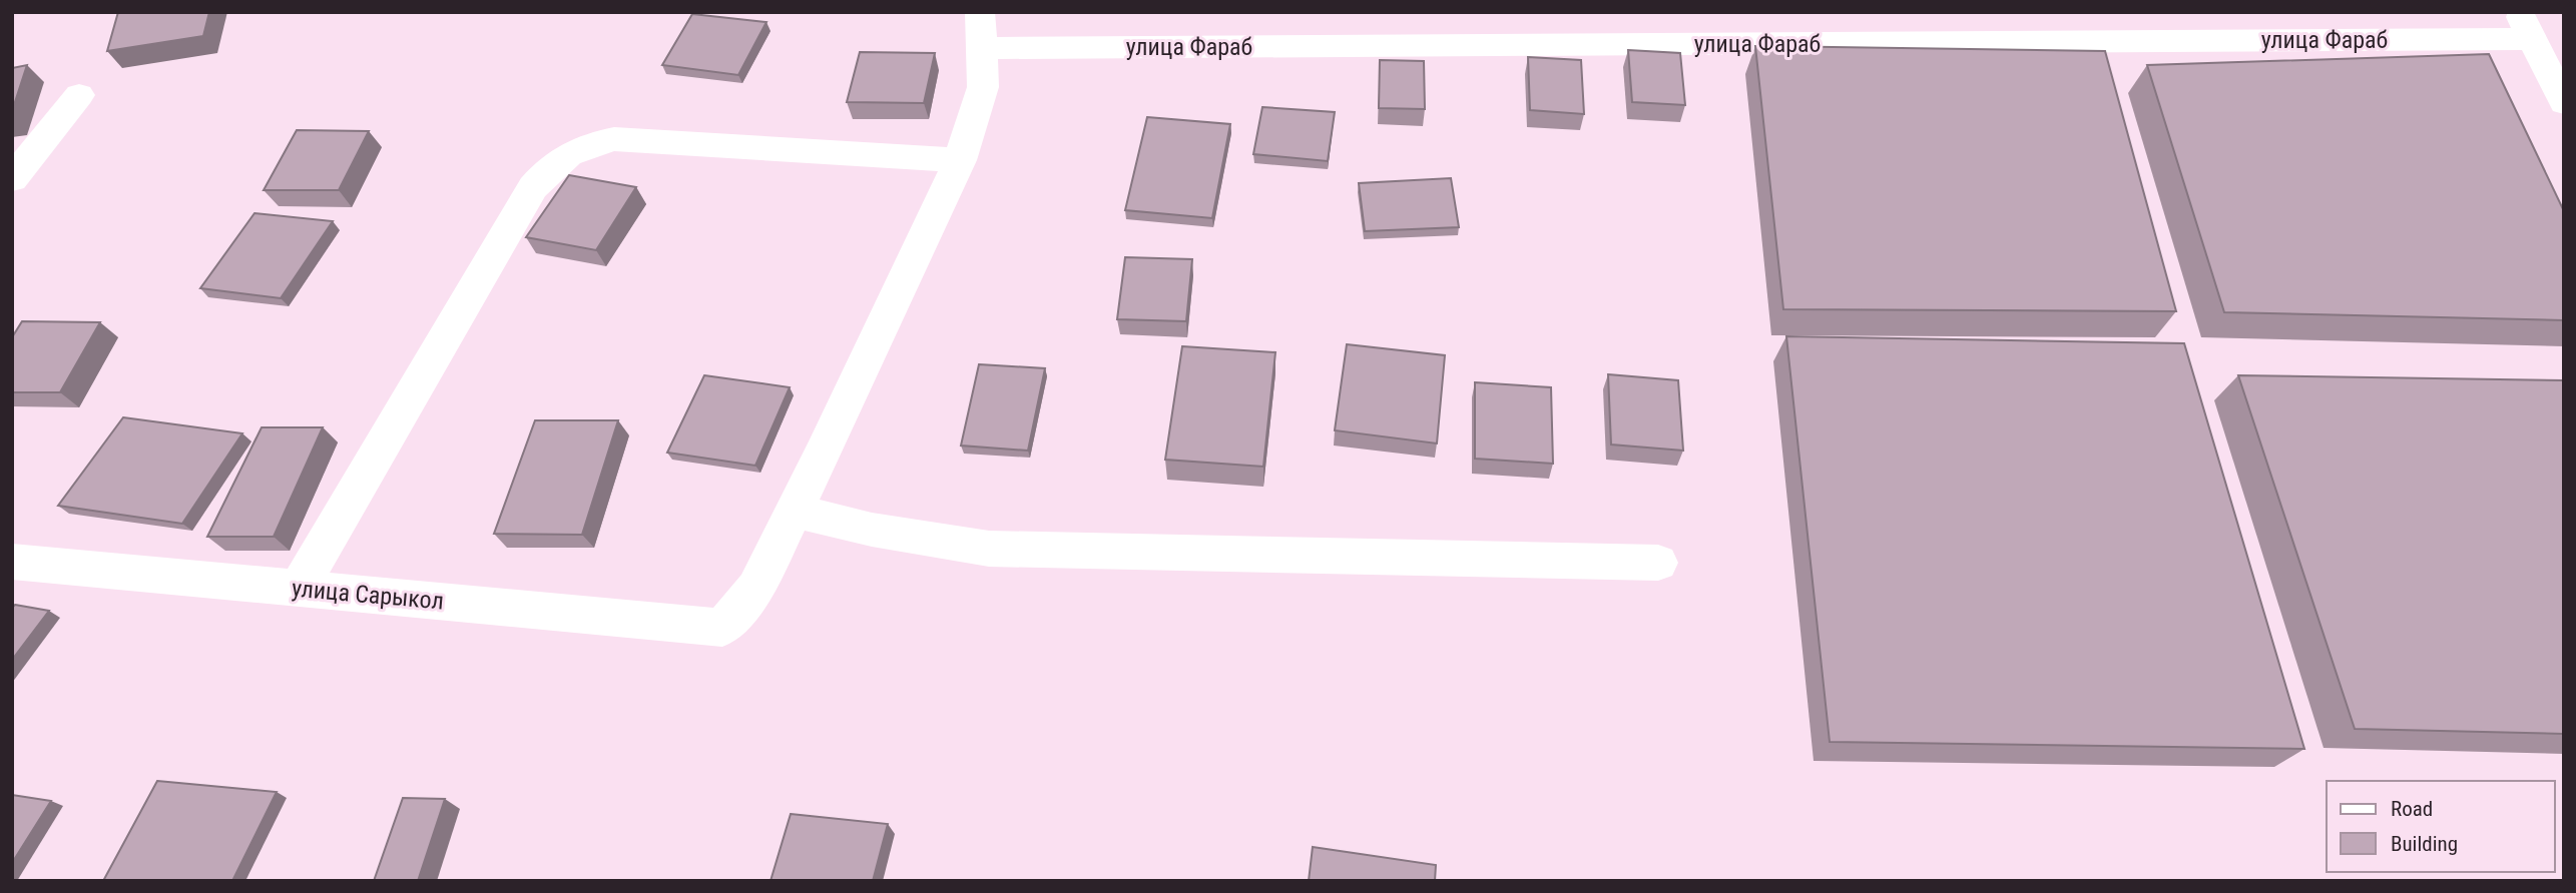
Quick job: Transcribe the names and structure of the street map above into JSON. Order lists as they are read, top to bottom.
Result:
{
  "streets": {
    "street": ["улица Фараб", "улица Сарыкол"]
  },
  "legend": ["Road", "Building"]
}
